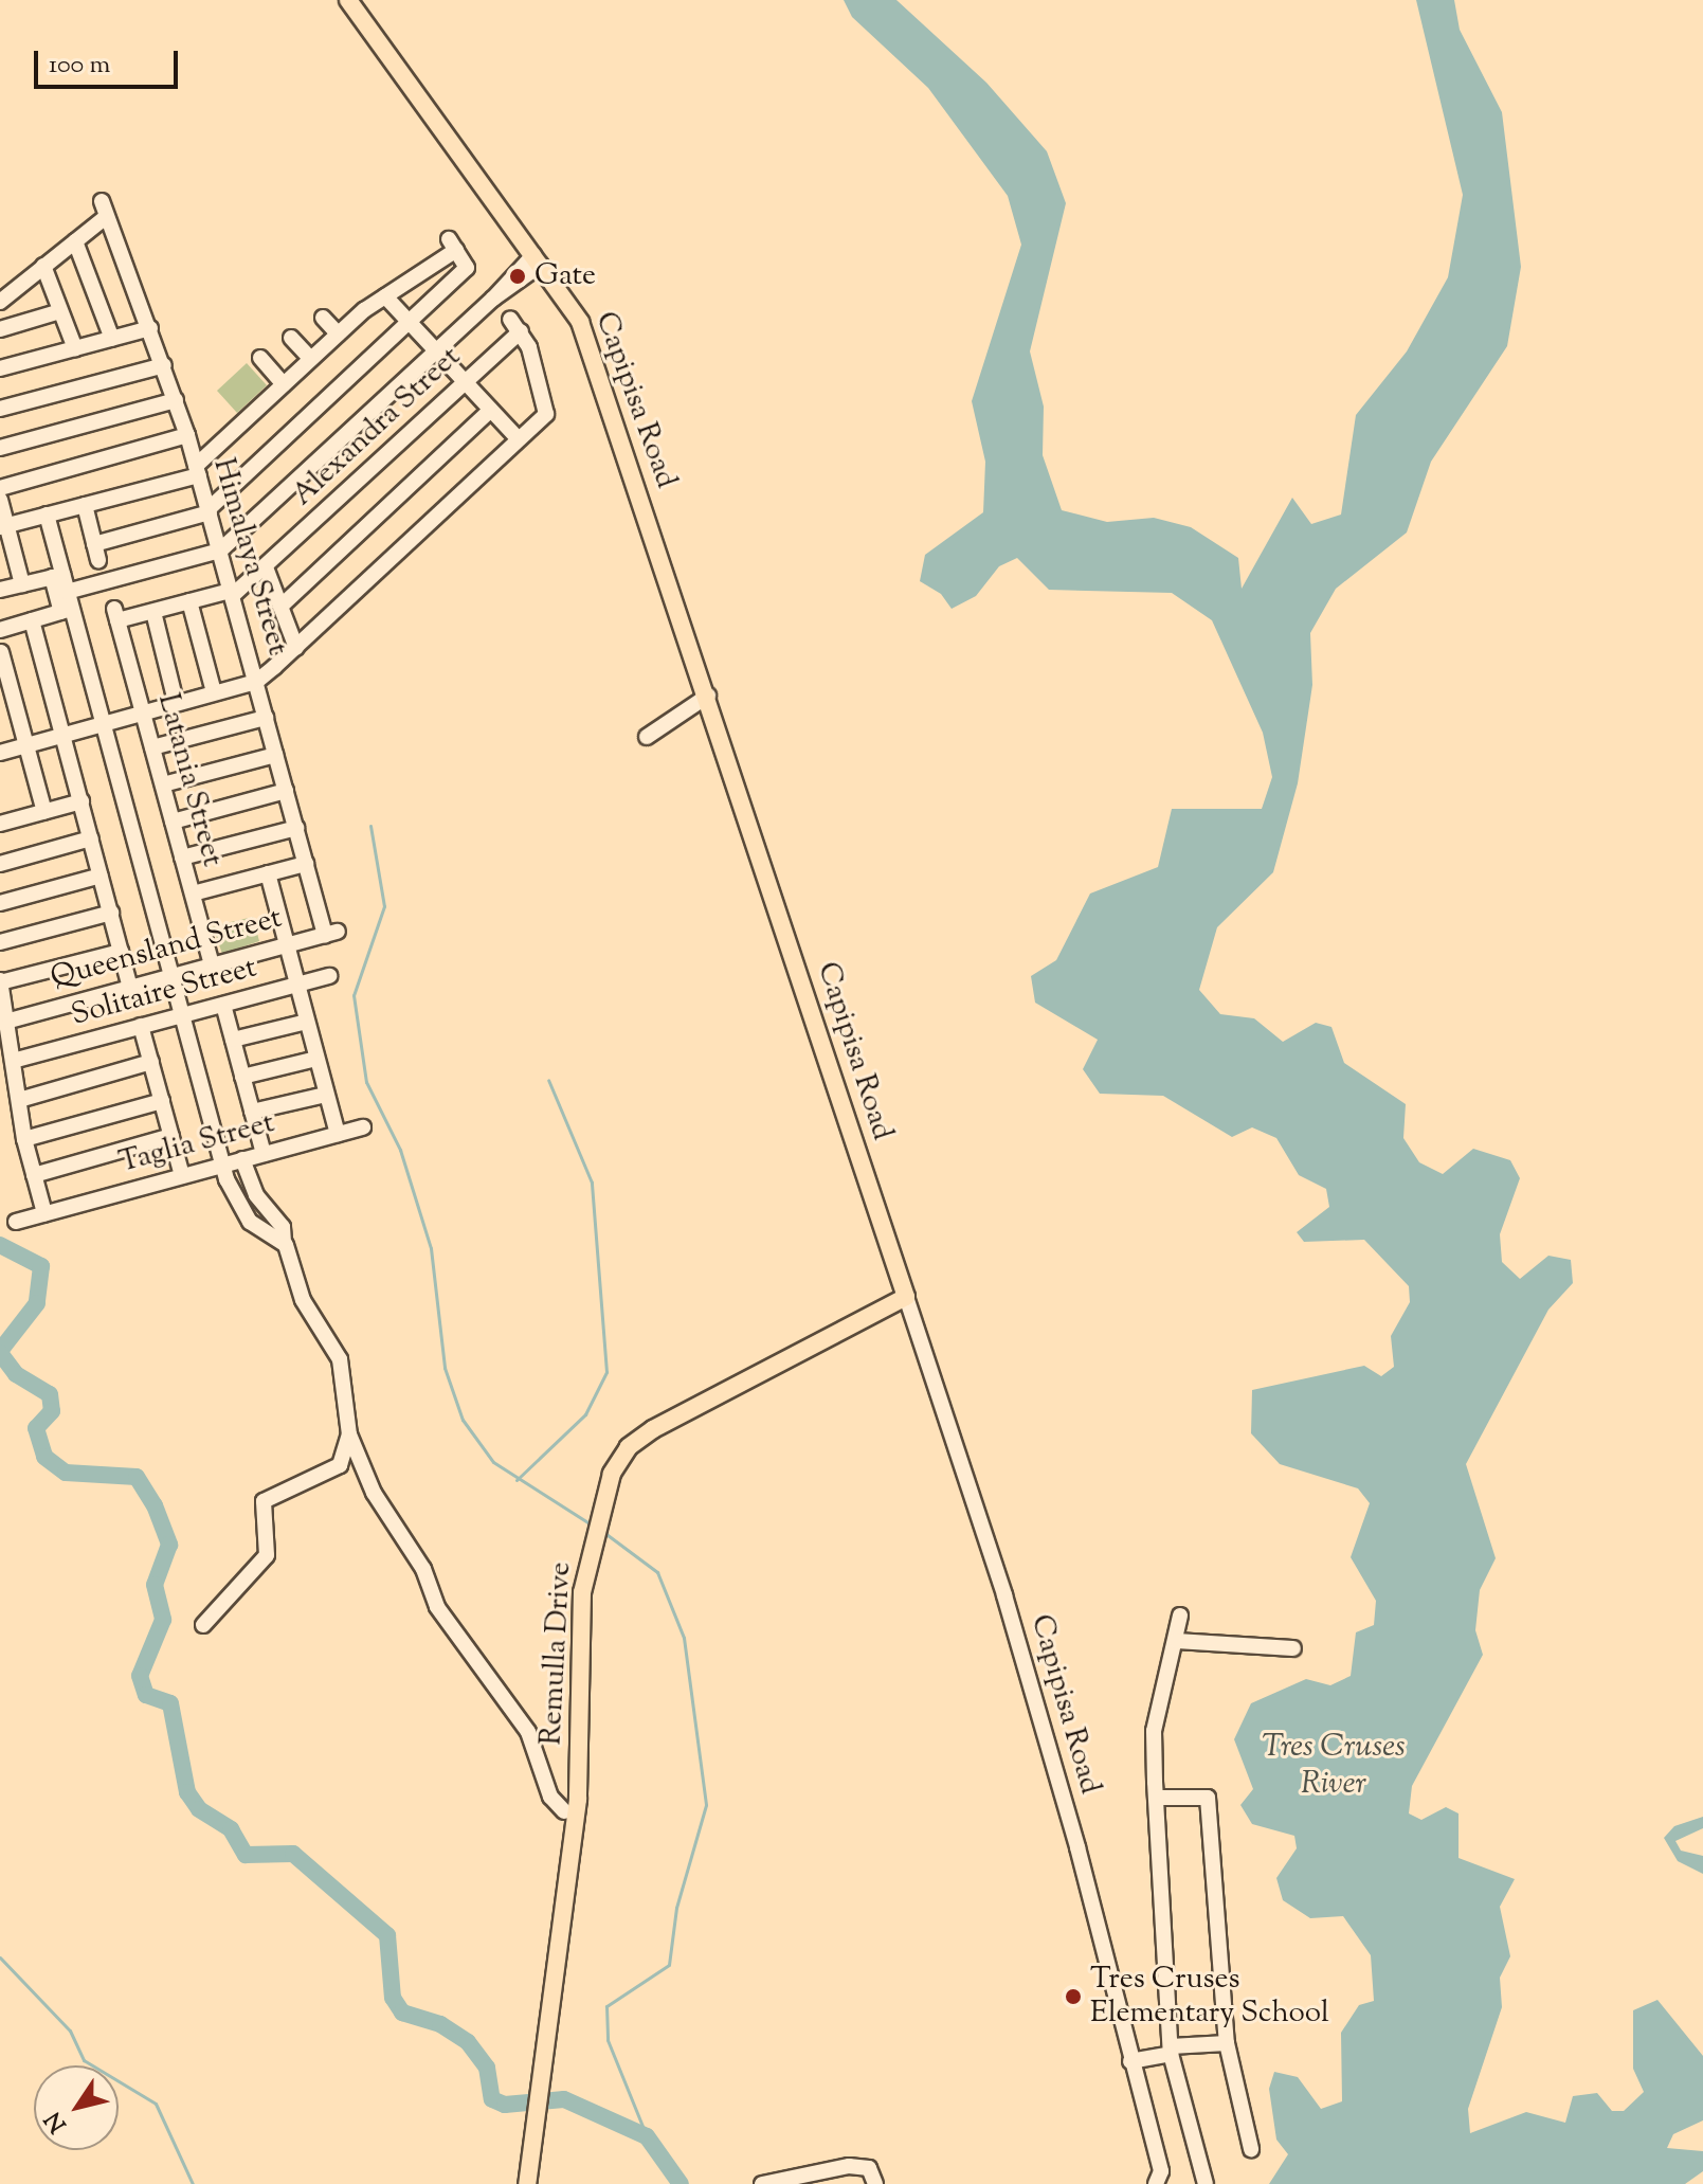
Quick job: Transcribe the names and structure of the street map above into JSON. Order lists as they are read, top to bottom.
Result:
{
  "streets": {
    "main road": ["Capipisa Road", "Remulla Drive"],
    "street": [
      "Alexandra Street",
      "Himalaya Street",
      "Latania Street",
      "Queensland Street",
      "Solitaire Street",
      "Taglia Street"
    ]
  },
  "crossings": [
    ["Capipisa Road", "Remulla Drive"],
    ["Alexandra Street", "Himalaya Street"],
    ["Alexandra Street", "Latania Street"],
    ["Himalaya Street", "Queensland Street"],
    ["Latania Street", "Queensland Street"]
  ],
  "water": ["Tres Cruses River"],
  "places": ["Gate", "Tres Cruses Elementary School"],
  "scale_bar": "100 m",
  "north": "bottom left"
}
